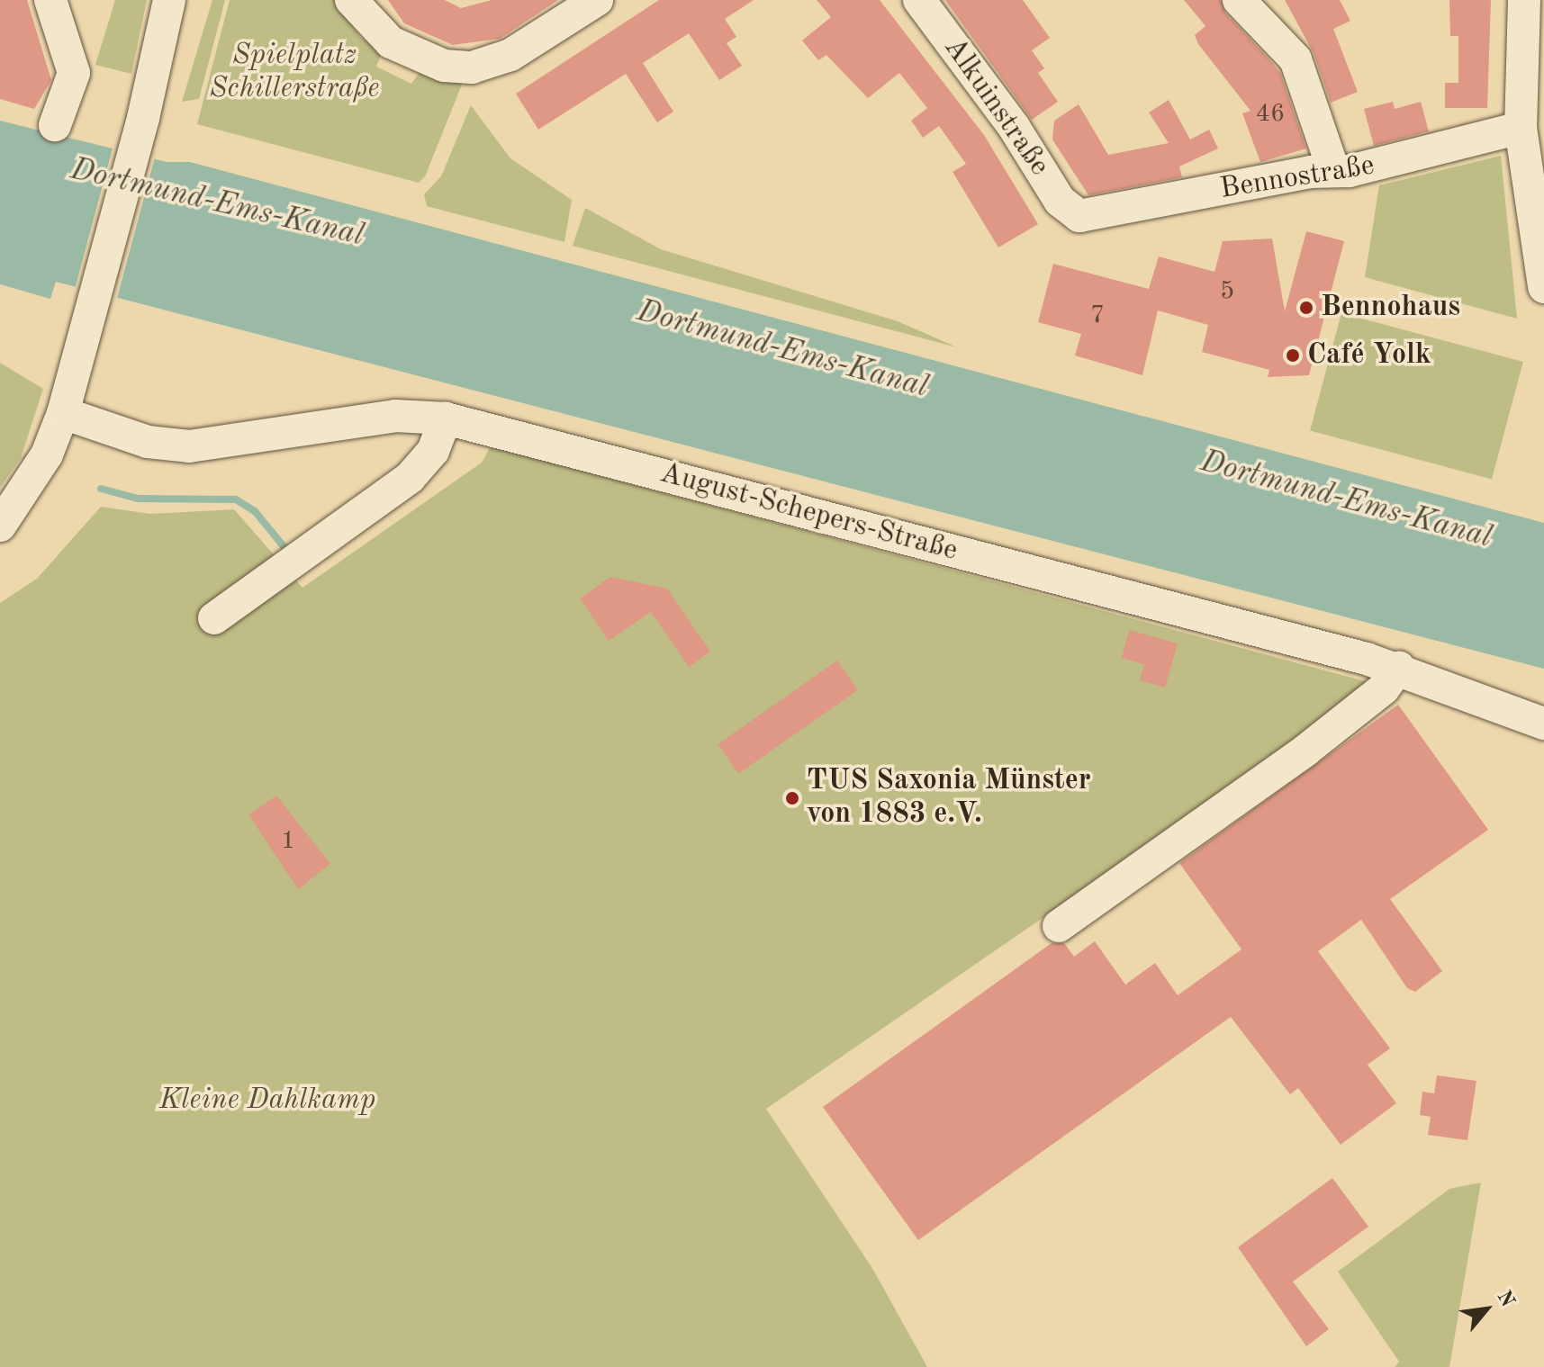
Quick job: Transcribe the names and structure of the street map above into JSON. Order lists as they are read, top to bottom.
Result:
{
  "streets": {
    "street": ["Alkuinstraße", "Bennostraße", "August-Schepers-Straße"]
  },
  "crossings": [
    ["Alkuinstraße", "Bennostraße"]
  ],
  "water": ["Dortmund-Ems-Kanal"],
  "parks": ["Spielplatz Schillerstraße", "Kleine Dahlkamp"],
  "places": ["Bennohaus", "Café Yolk", "TUS Saxonia Münster von 1883 e.V."],
  "house_numbers": [
    "46",
    "5",
    "7",
    "1"
  ],
  "north": "top right"
}
